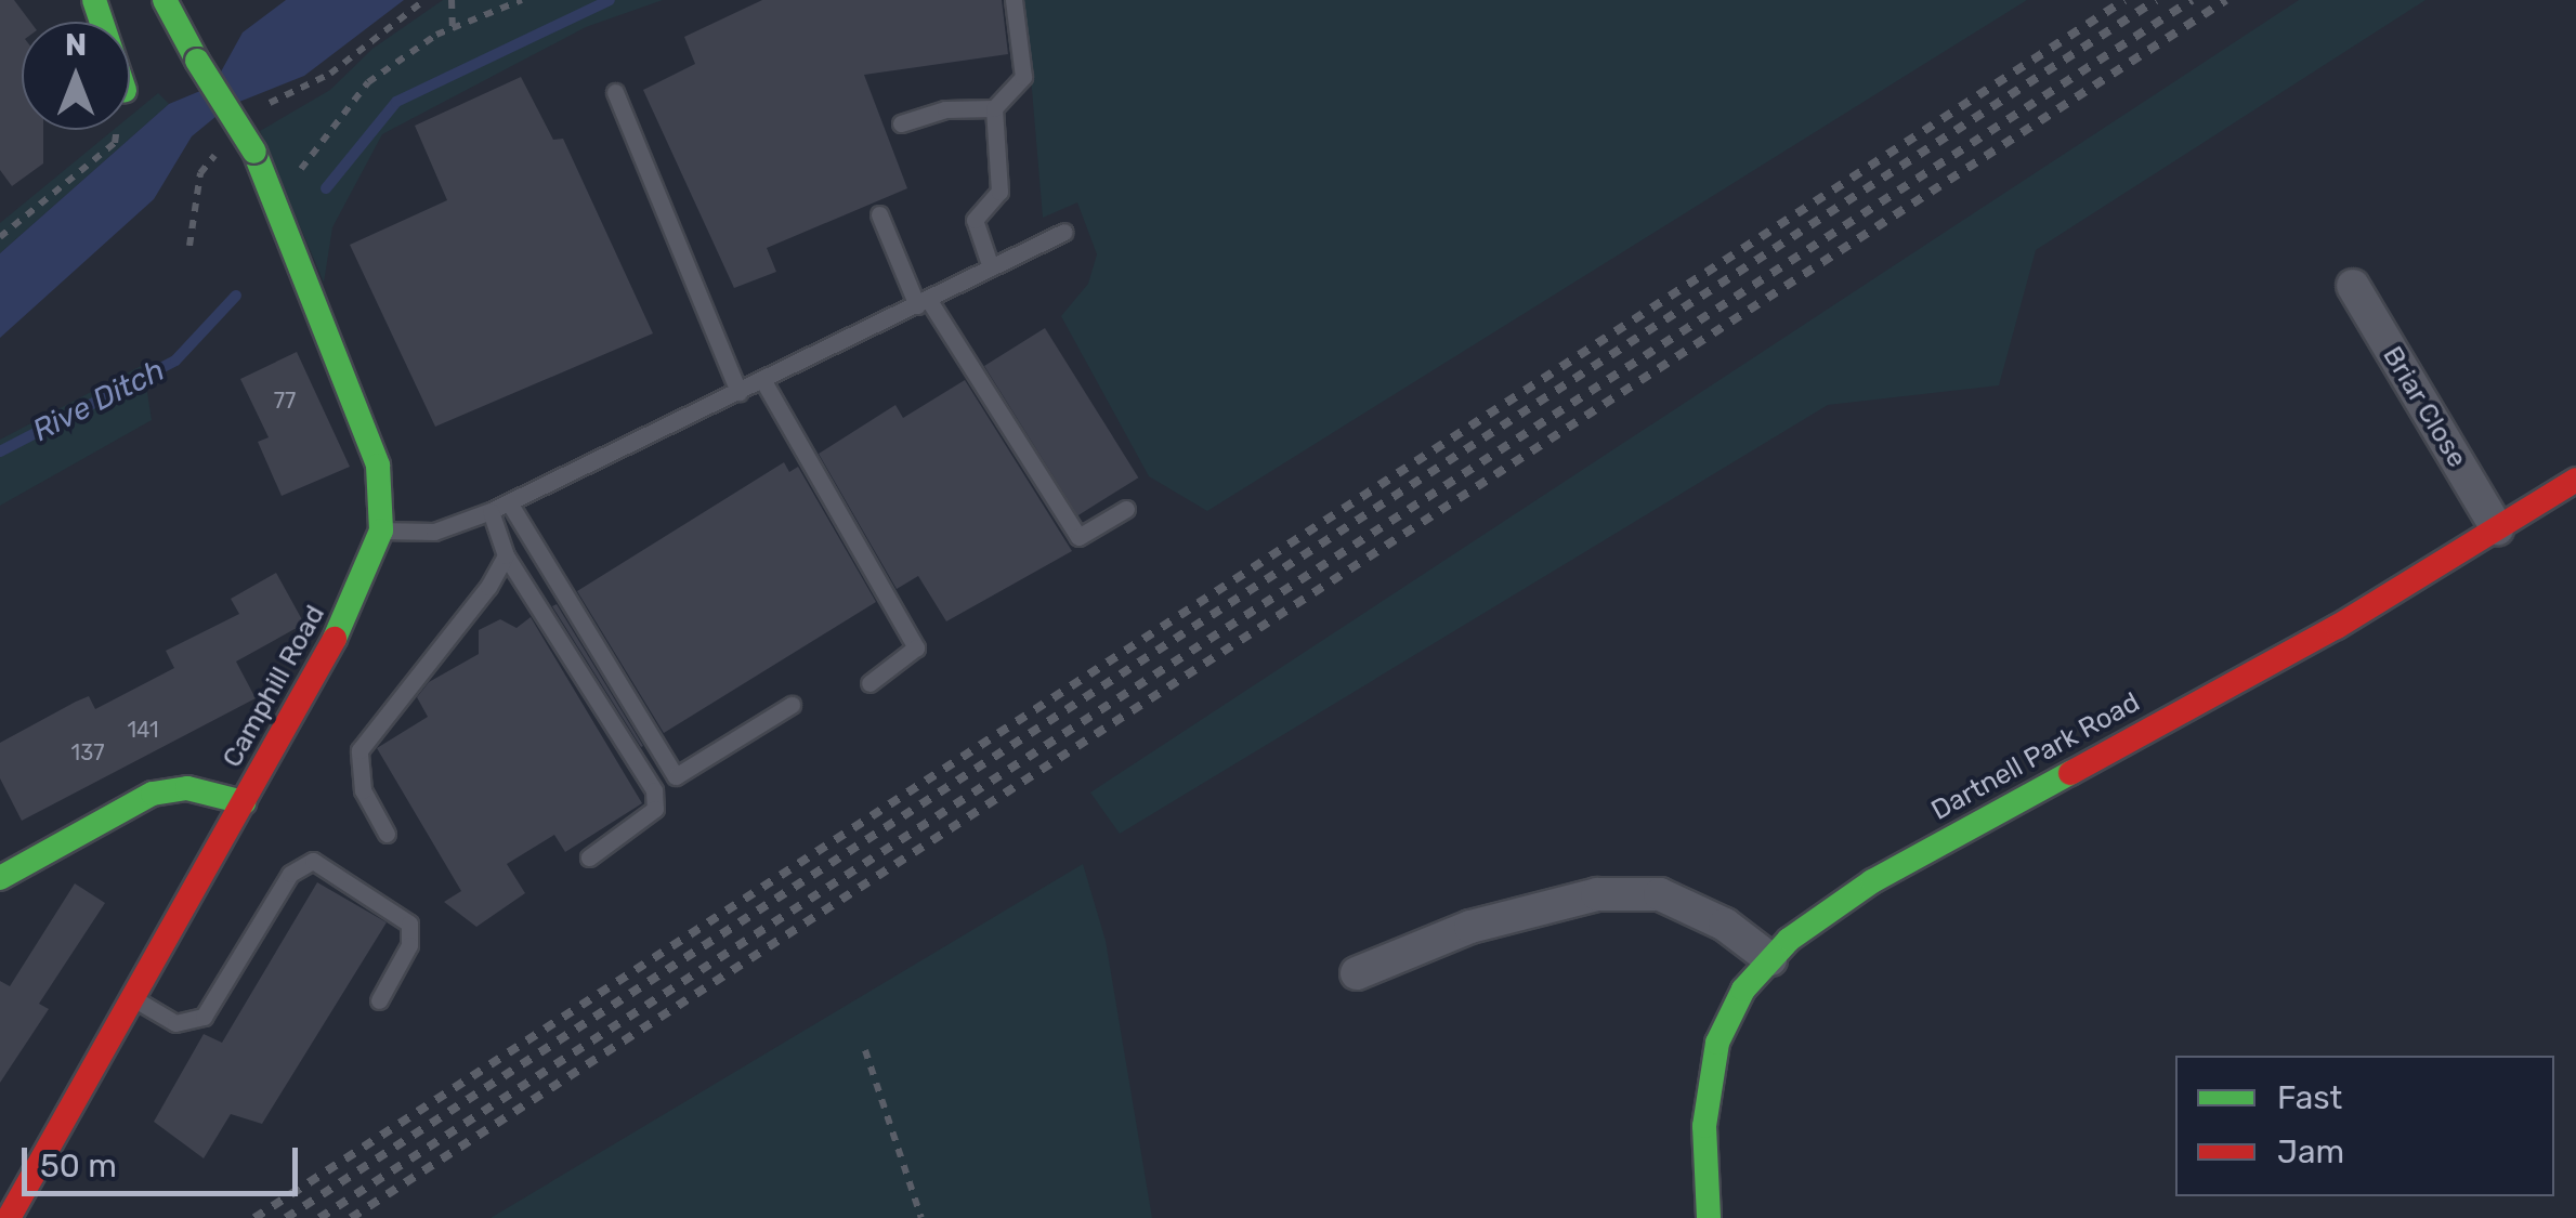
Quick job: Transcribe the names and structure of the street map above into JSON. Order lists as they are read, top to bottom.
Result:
{
  "streets": {
    "street": ["Briar Close", "Camphill Road", "Dartnell Park Road"]
  },
  "crossings": [
    ["Briar Close", "Dartnell Park Road"]
  ],
  "water": ["Rive Ditch"],
  "house_numbers": ["77", "141", "137"],
  "legend": ["Fast", "Jam"],
  "scale_bar": "50 m",
  "north": "top"
}
